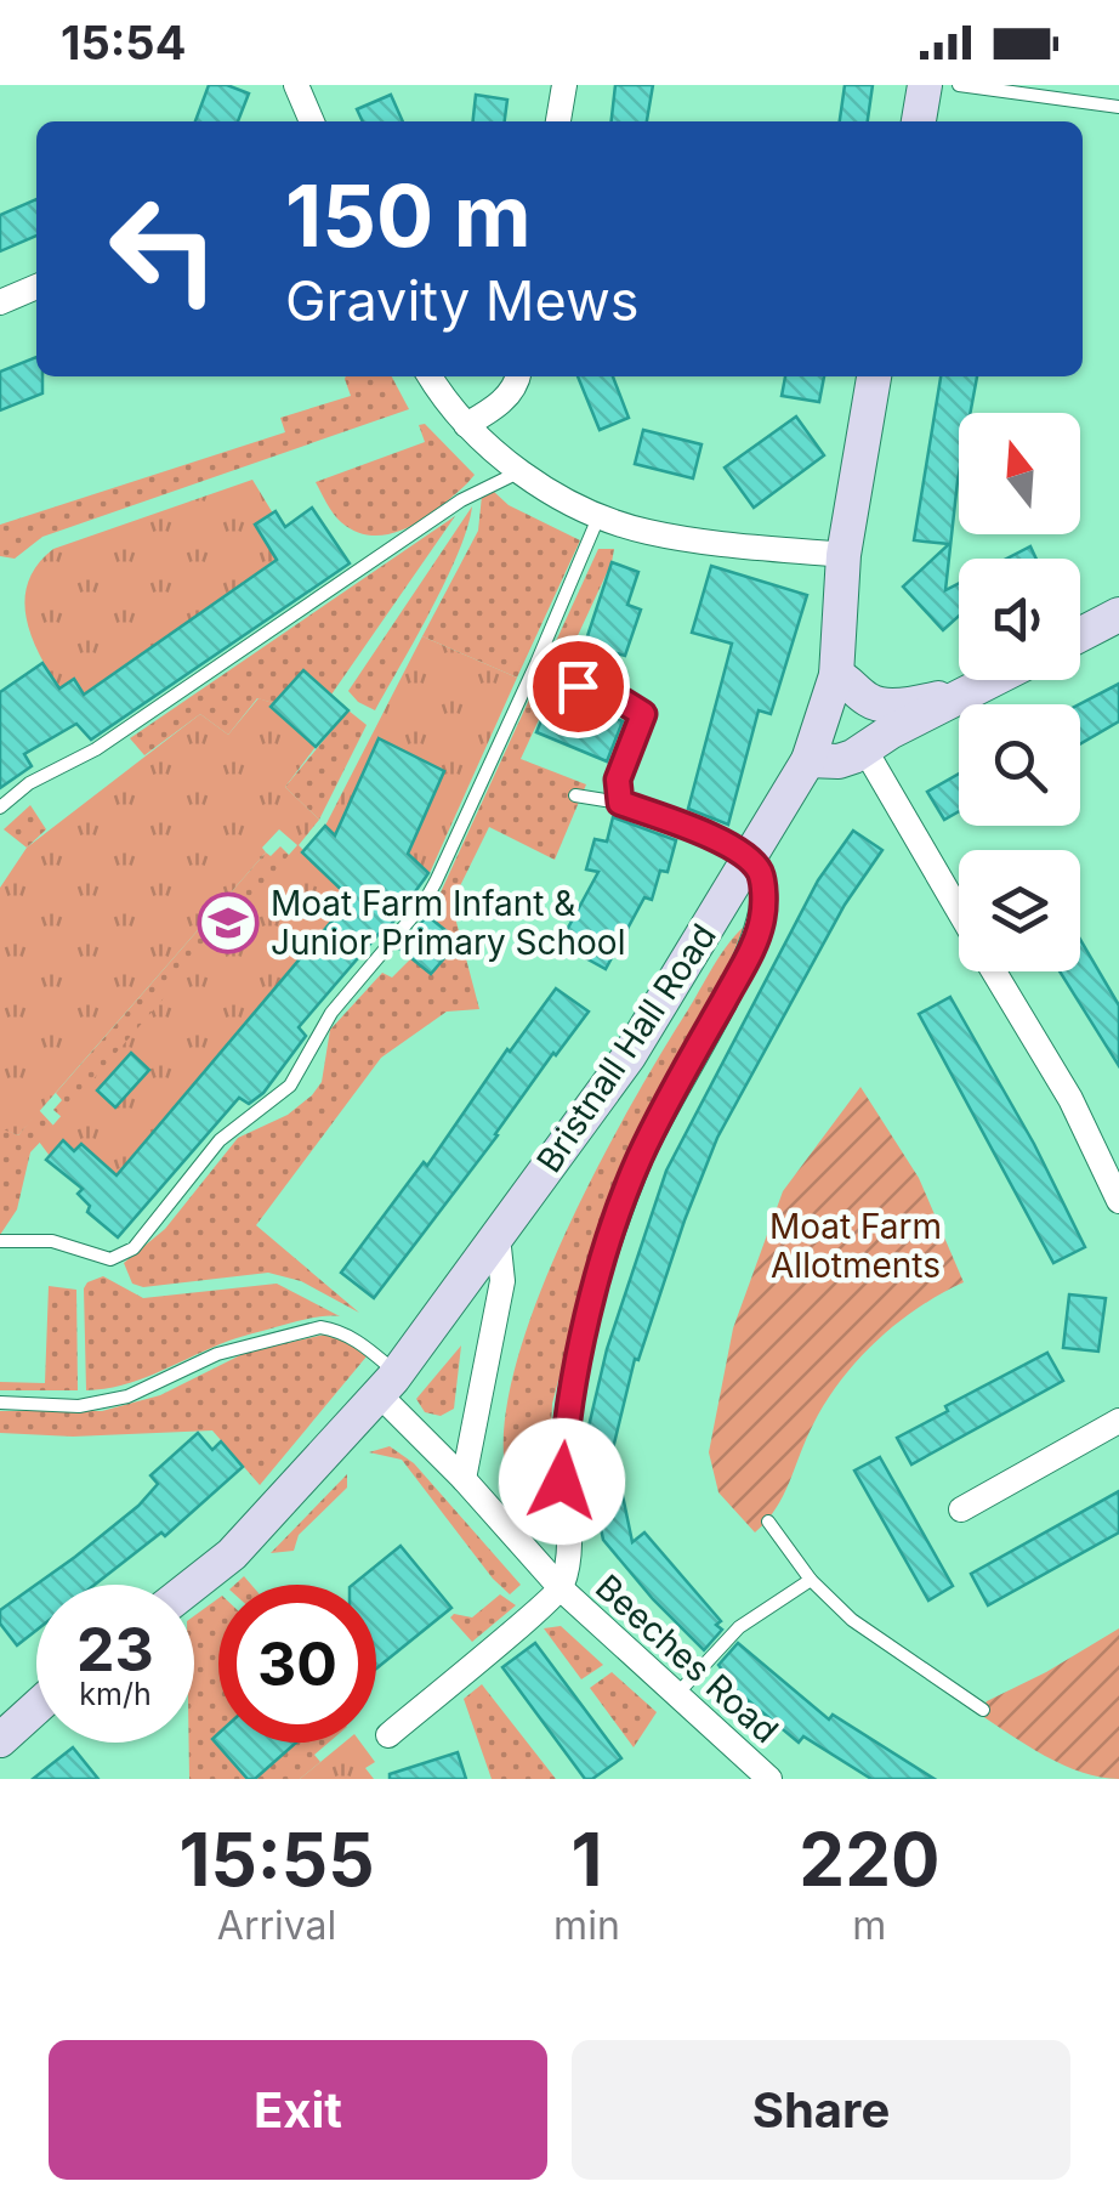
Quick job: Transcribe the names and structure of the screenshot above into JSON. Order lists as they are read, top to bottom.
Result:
{
  "streets": {
    "street": ["Bristnall Hall Road", "Beeches Road"]
  },
  "crossings": [
    ["Bristnall Hall Road", "Beeches Road"]
  ],
  "parks": ["Moat Farm Allotments"],
  "places": {
    "school or university": ["Moat Farm Infant & Junior Primary School"]
  },
  "north": "top",
  "page": {
    "status": "15:54",
    "turn": ["150 m", "Gravity Mews"],
    "speed": "23 km/h",
    "limit": "30",
    "eta": [
      "15:55",
      "Arrival",
      "1",
      "min",
      "220",
      "m"
    ],
    "buttons": ["Exit", "Share"]
  }
}
